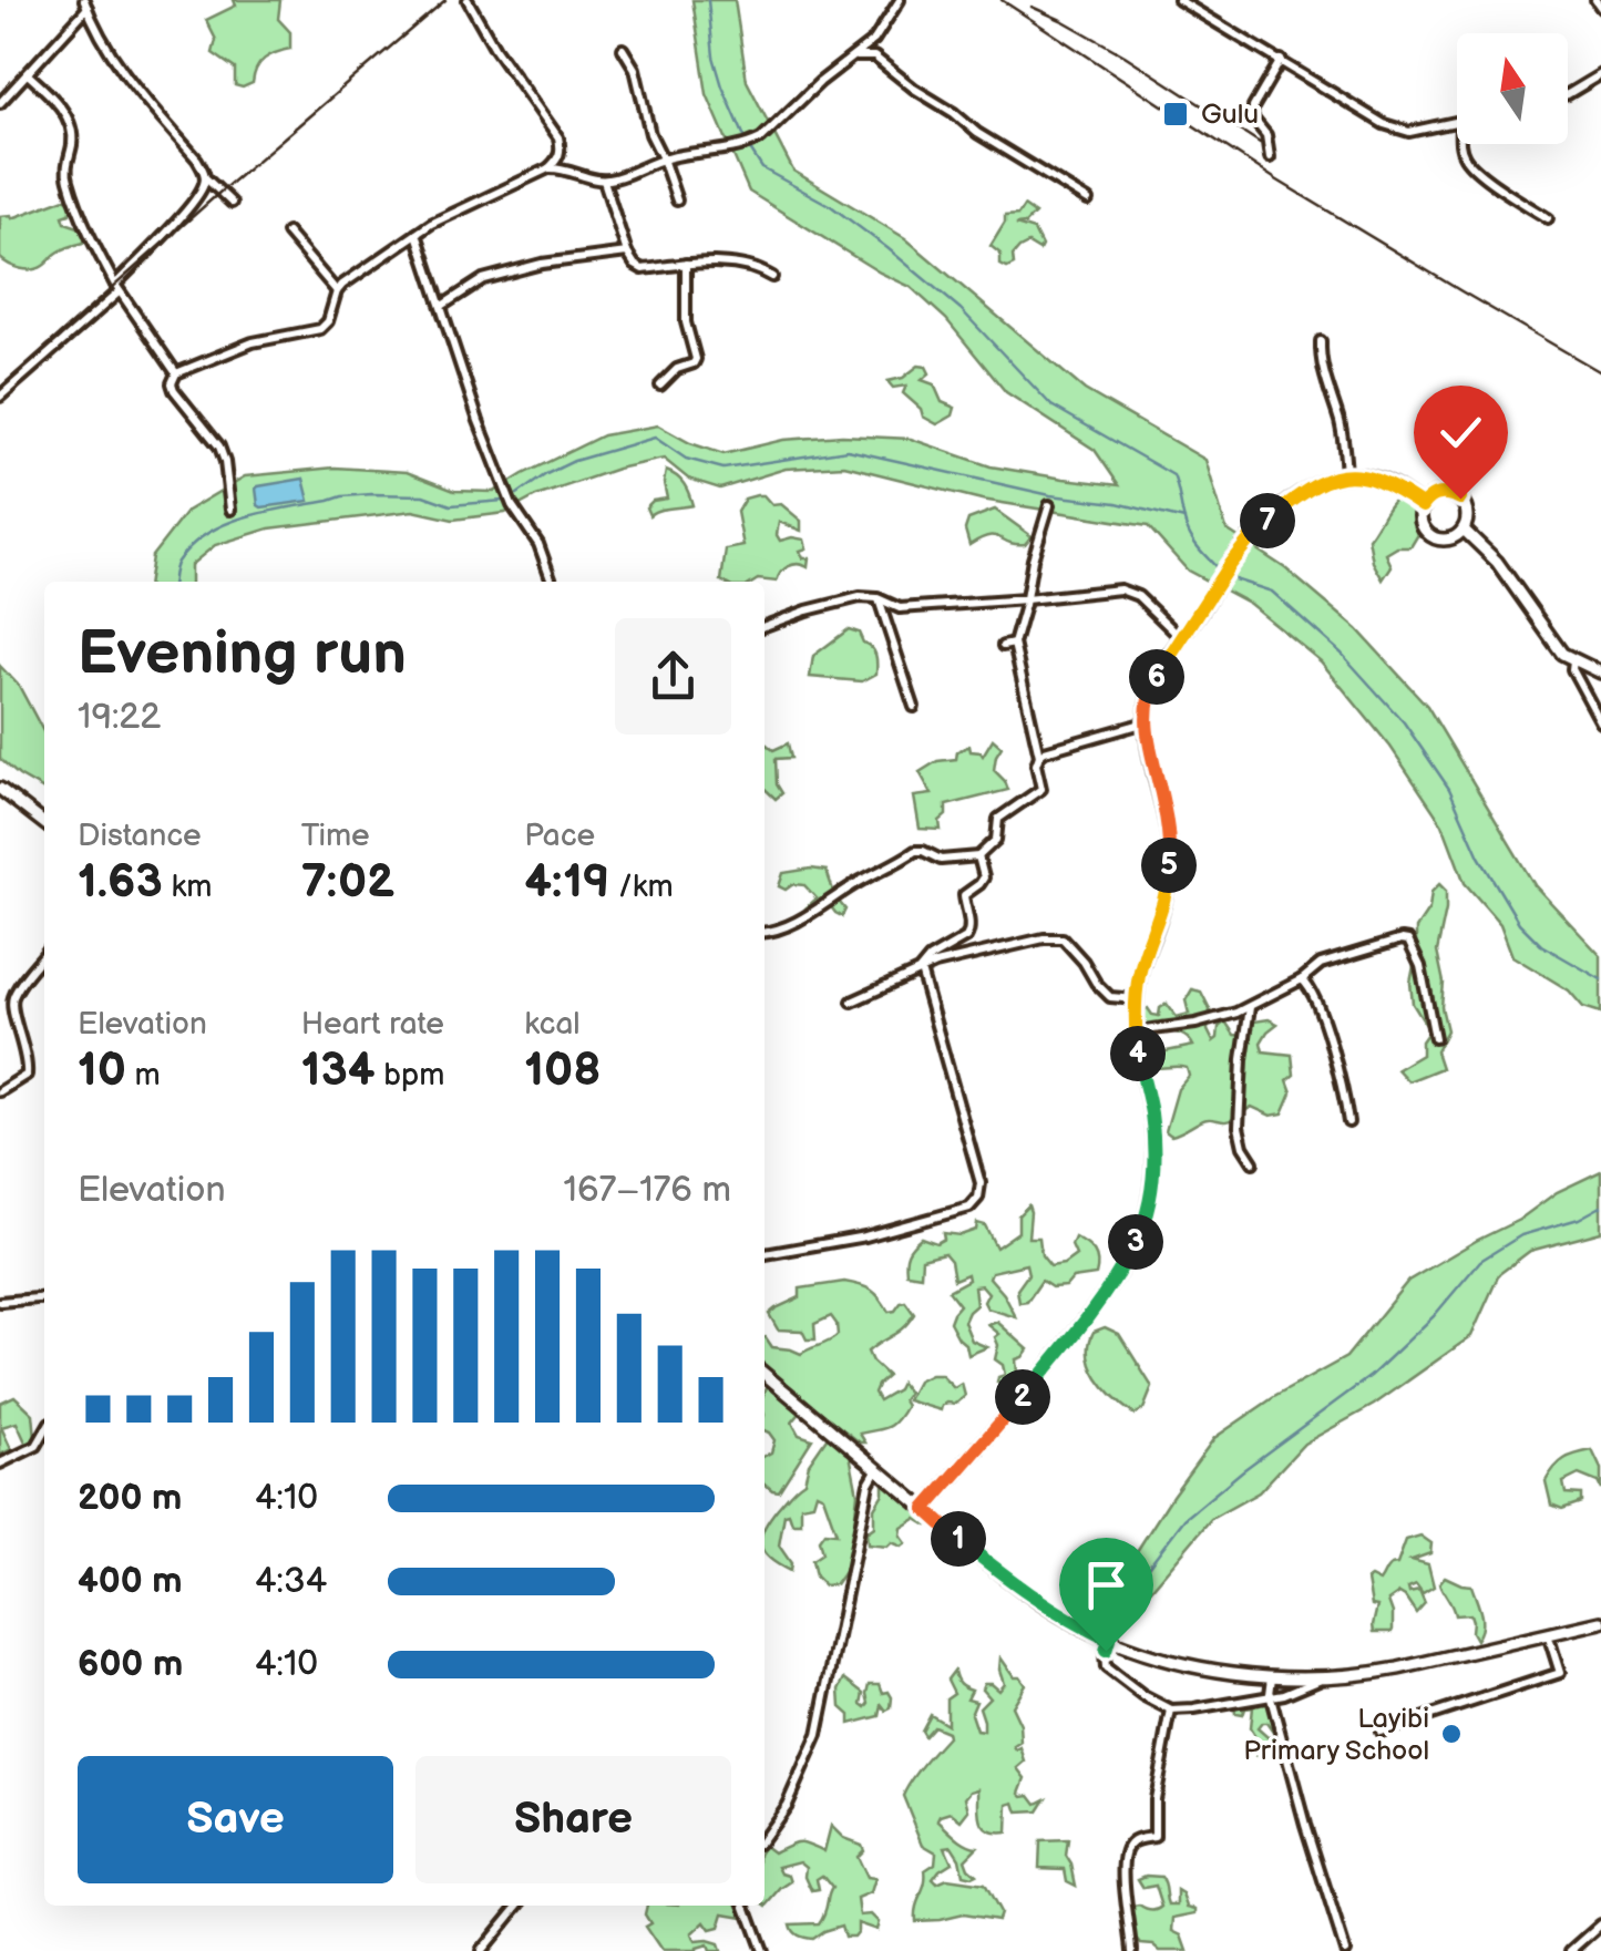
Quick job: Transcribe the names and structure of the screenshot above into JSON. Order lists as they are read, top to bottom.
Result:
{
  "places": {
    "transit": ["Gulu"],
    "other": ["Layibi Primary School"]
  },
  "north": "top",
  "page": {
    "pins": [
      "7",
      "6",
      "5",
      "4",
      "3",
      "2",
      "1"
    ],
    "heading": ["Evening run", "19:22"],
    "stats": [
      ["Distance", "1.63 km"],
      ["Time", "7:02"],
      ["Pace", "4:19 /km"],
      ["Elevation", "10 m"],
      ["Heart rate", "134 bpm"],
      ["kcal", "108"]
    ],
    "chart": ["Elevation", "167–176 m"],
    "list": [
      {
        "name": "200 m",
        "note": "4:10"
      },
      {
        "name": "400 m",
        "note": "4:34"
      },
      {
        "name": "600 m",
        "note": "4:10"
      }
    ],
    "buttons": ["Save", "Share"]
  }
}
